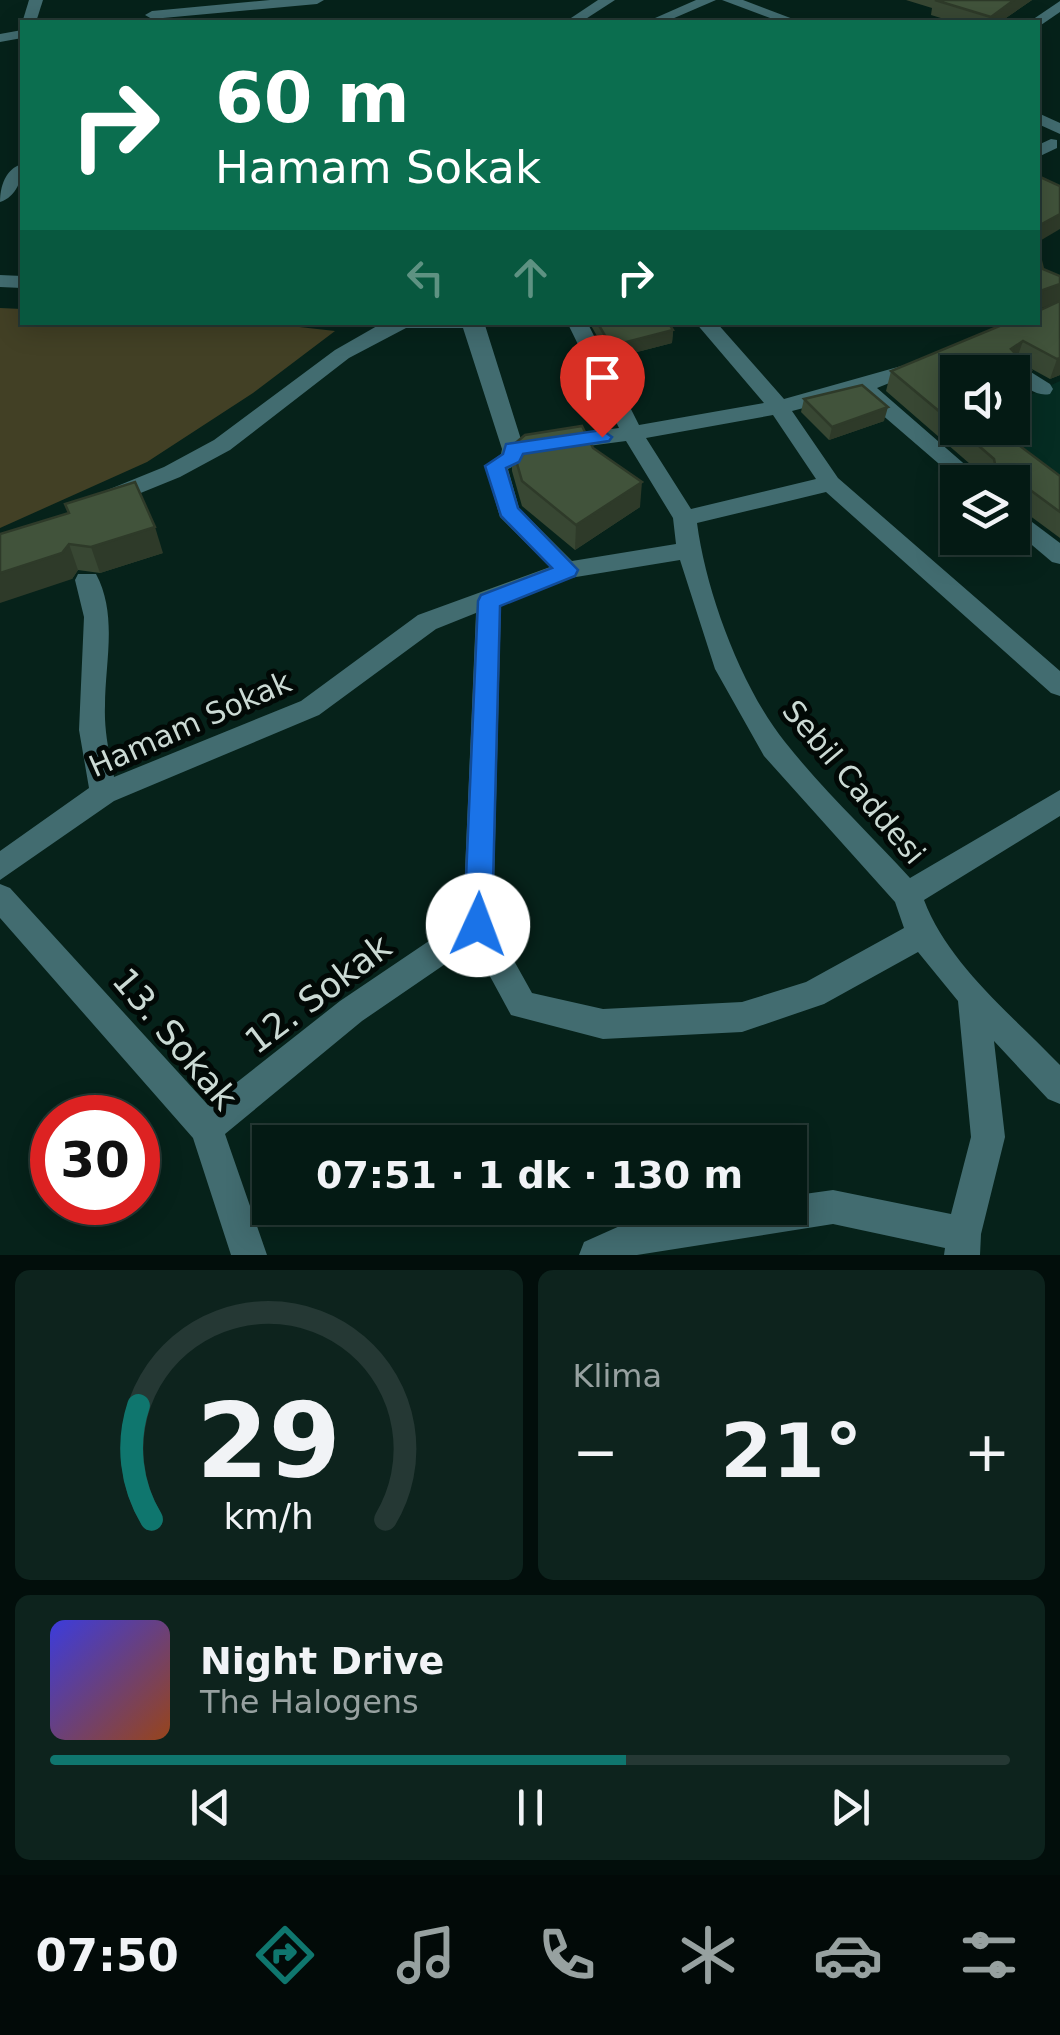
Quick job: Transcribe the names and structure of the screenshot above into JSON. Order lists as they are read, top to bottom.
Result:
{
  "streets": {
    "street": [
      "Hamam Sokak",
      "Sebil Caddesi",
      "12. Sokak",
      "13. Sokak"
    ]
  },
  "crossings": [
    ["Hamam Sokak", "Sebil Caddesi"],
    ["12. Sokak", "13. Sokak"]
  ],
  "page": {
    "turn": ["60 m", "Hamam Sokak"],
    "limit": "30",
    "trip": "07:51 · 1 dk · 130 m",
    "tile": "Klima",
    "heat": ["−", "21°", "+"],
    "song": ["Night Drive", "The Halogens"],
    "tabs": "07:50",
    "gauge": ["29", "km/h"]
  }
}
